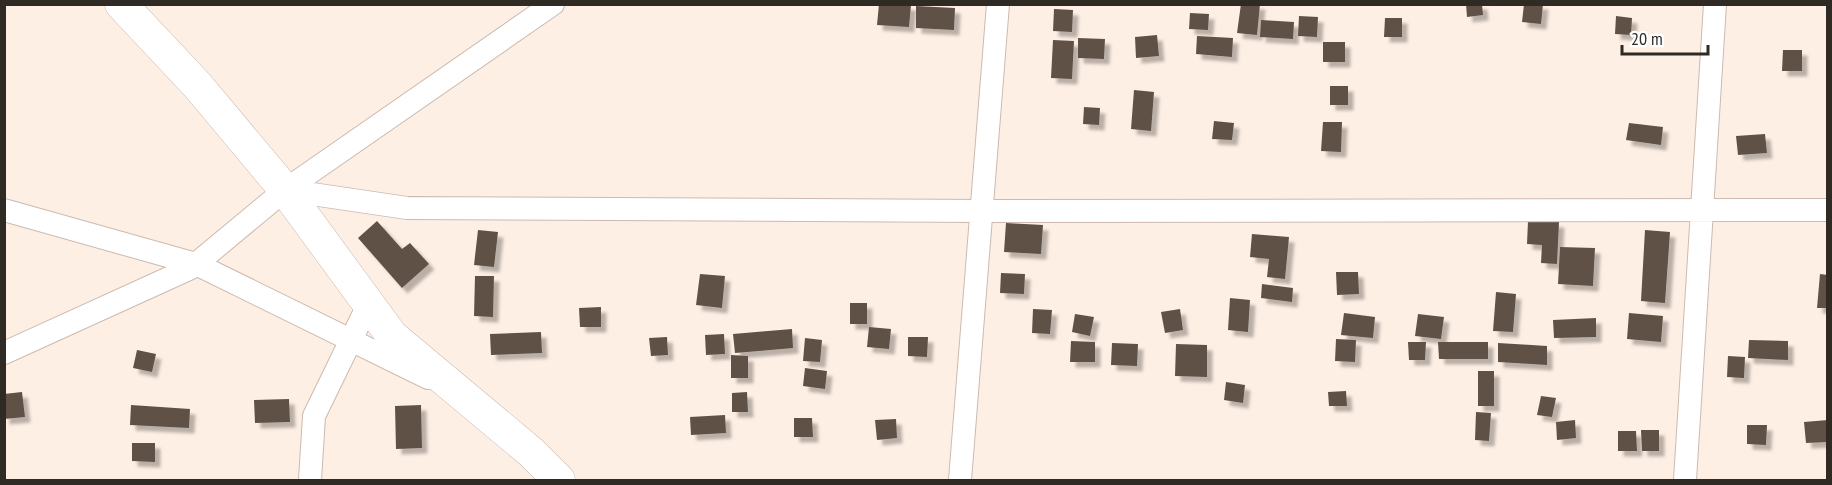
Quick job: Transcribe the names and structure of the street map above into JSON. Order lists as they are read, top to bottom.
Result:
{
  "scale_bar": "20 m"
}
